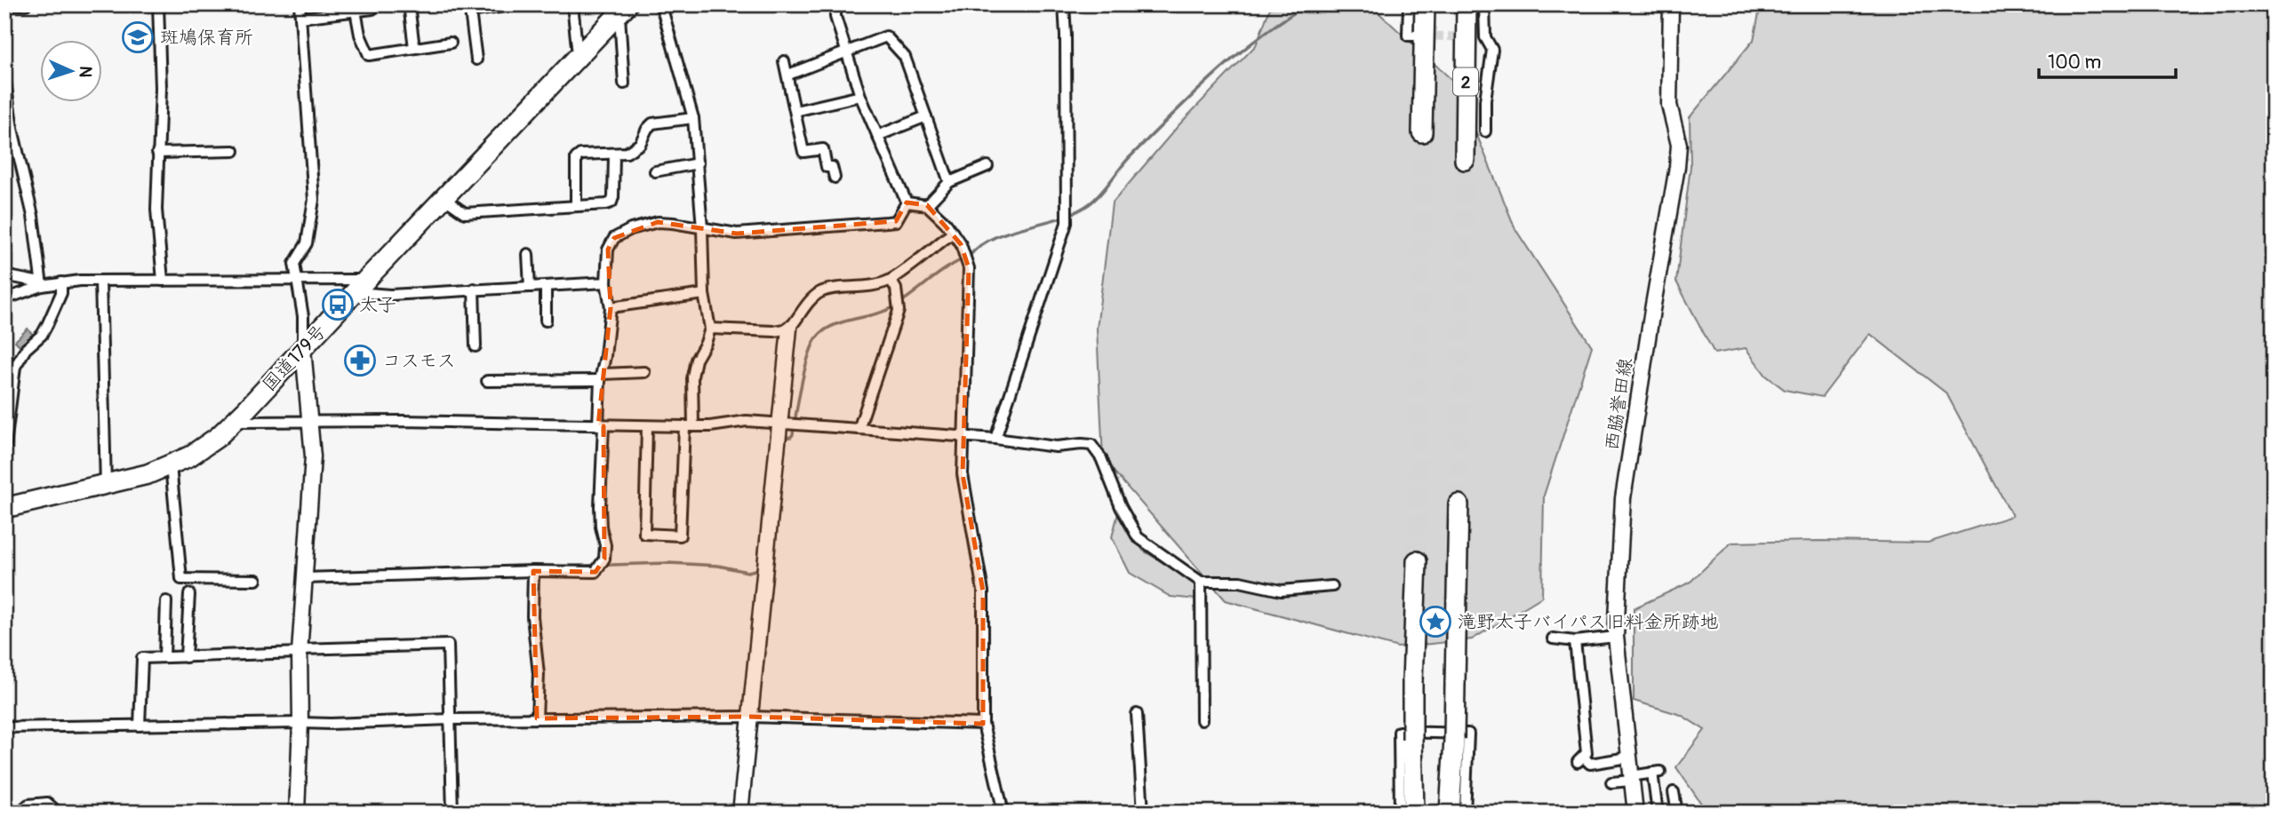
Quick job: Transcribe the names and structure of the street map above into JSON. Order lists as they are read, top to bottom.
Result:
{
  "streets": {
    "highway": ["2", "国道179号"],
    "street": ["西脇誉田線"]
  },
  "places": {
    "school or university": ["斑鳩保育所"],
    "bus stop": ["太子"],
    "pharmacy": ["コスモス"],
    "place": ["滝野太子バイパス旧料金所跡地"]
  },
  "scale_bar": "100 m",
  "north": "right"
}
